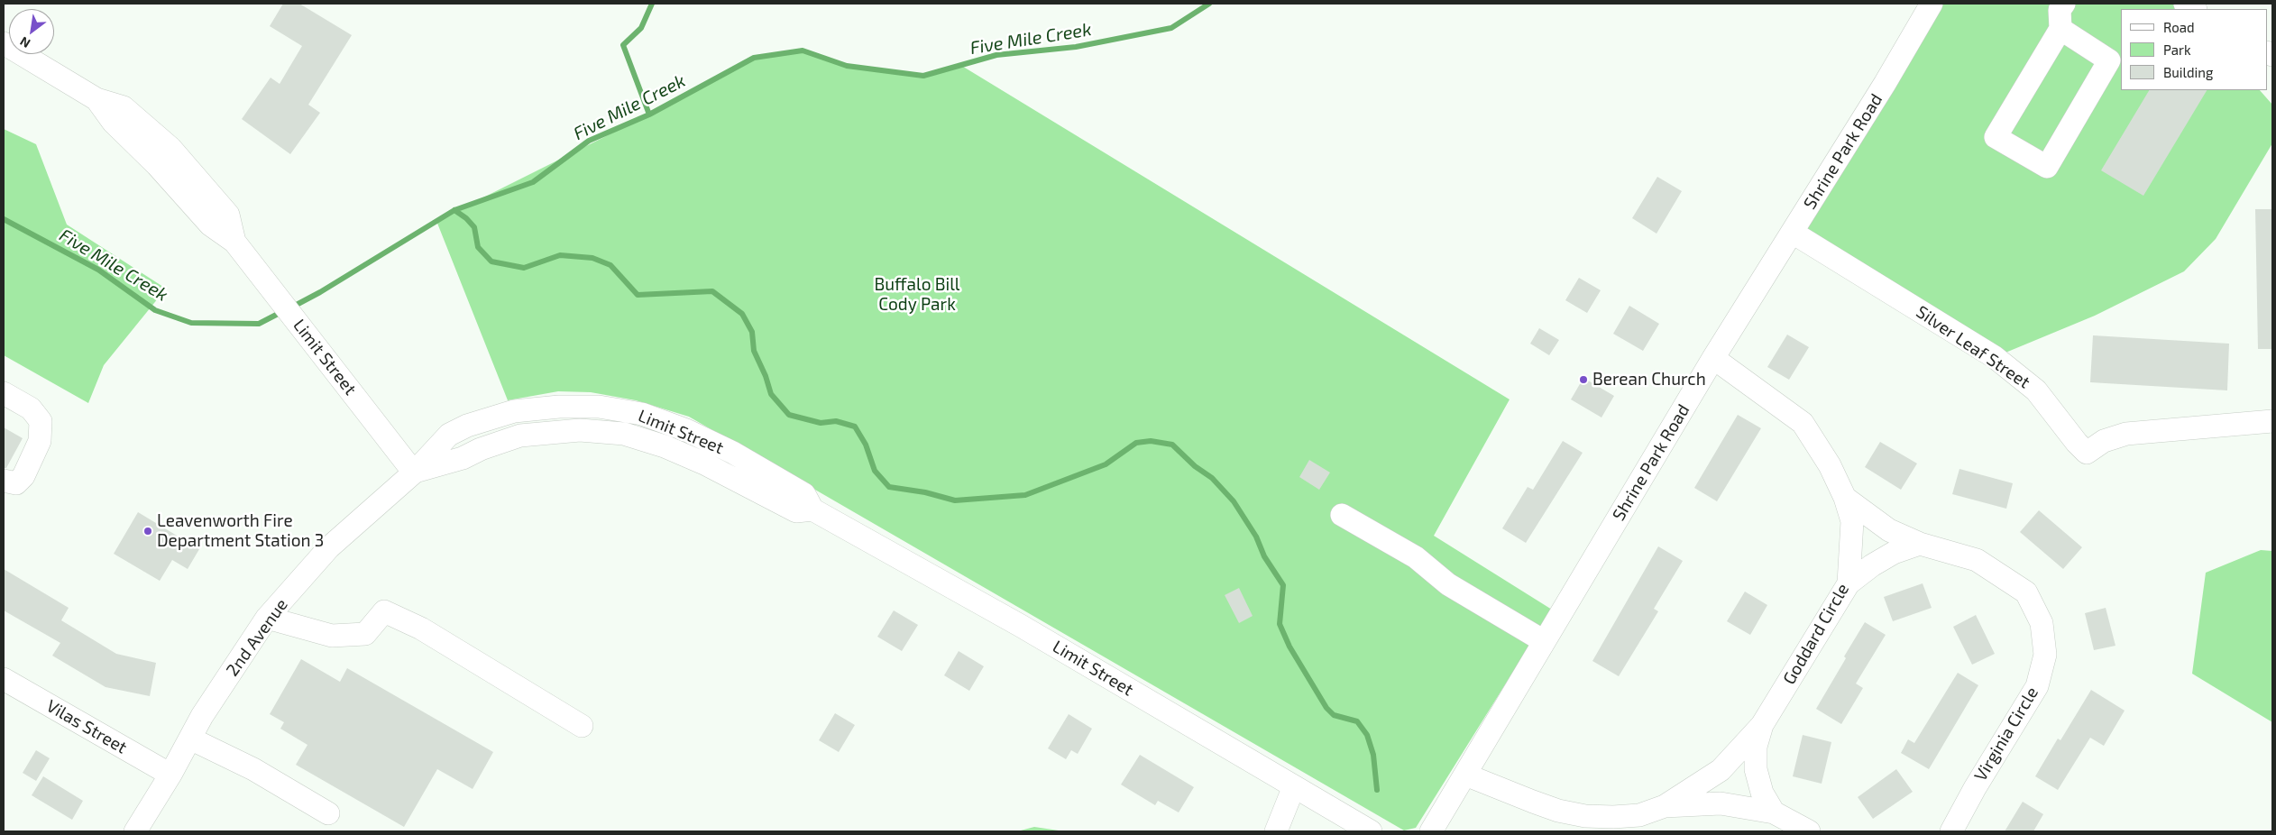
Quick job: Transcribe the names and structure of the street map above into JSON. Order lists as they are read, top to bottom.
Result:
{
  "streets": {
    "street": [
      "Shrine Park Road",
      "Silver Leaf Street",
      "Limit Street",
      "Goddard Circle",
      "2nd Avenue",
      "Vilas Street",
      "Virginia Circle"
    ]
  },
  "crossings": [
    ["Shrine Park Road", "Silver Leaf Street"],
    ["Shrine Park Road", "Goddard Circle"],
    ["Limit Street", "2nd Avenue"],
    ["Goddard Circle", "Virginia Circle"],
    ["2nd Avenue", "Vilas Street"]
  ],
  "water": ["Five Mile Creek"],
  "parks": ["Buffalo Bill Cody Park"],
  "places": ["Berean Church", "Leavenworth Fire Department Station 3"],
  "legend": ["Road", "Park", "Building"],
  "north": "bottom left"
}
